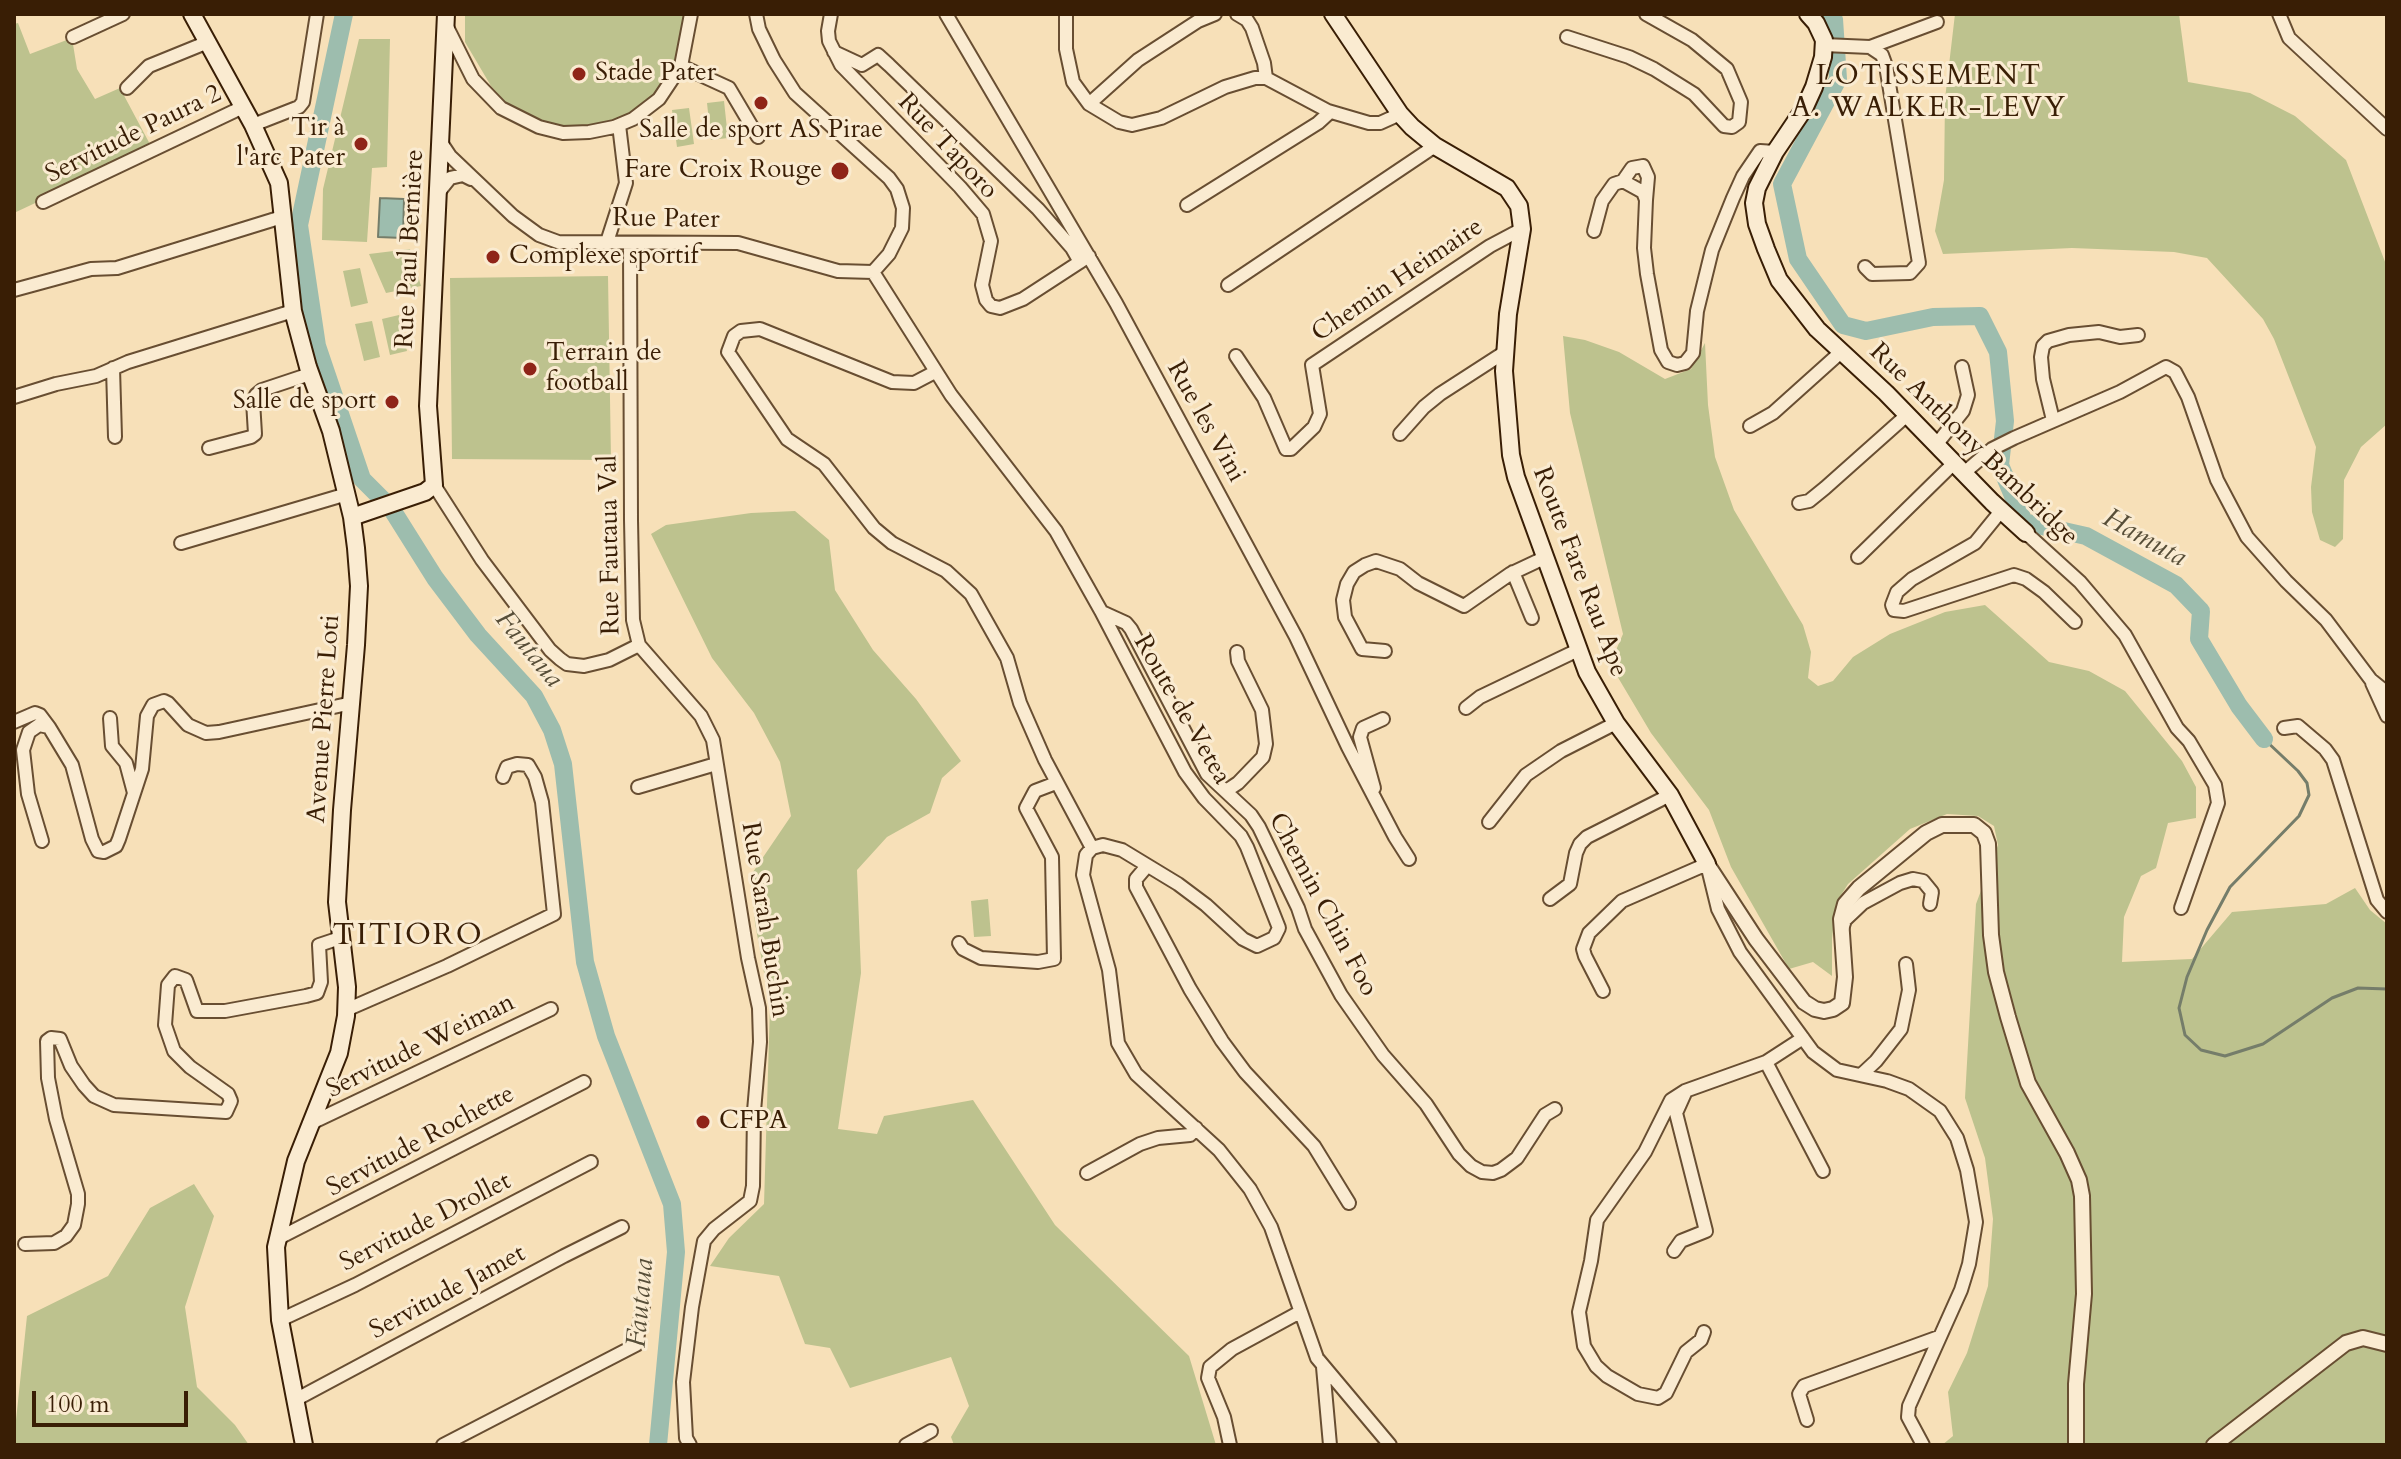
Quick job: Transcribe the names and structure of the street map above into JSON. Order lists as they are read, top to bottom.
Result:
{
  "streets": {
    "main road": [
      "Rue Paul Bernière",
      "Rue Anthony Bambridge",
      "Route Fare Rau Ape",
      "Avenue Pierre Loti"
    ],
    "street": [
      "Servitude Paura 2",
      "Rue Taporo",
      "Rue Pater",
      "Chemin Heimaire",
      "Rue les Vini",
      "Rue Fautaua Val",
      "Route de Vetea",
      "Chemin Chin Foo",
      "Rue Sarah Buchin",
      "Servitude Weiman",
      "Servitude Rochette",
      "Servitude Drollet",
      "Servitude Jamet"
    ]
  },
  "crossings": [
    ["Servitude Paura 2", "Avenue Pierre Loti"],
    ["Rue Taporo", "Rue les Vini"],
    ["Rue Pater", "Rue Paul Bernière"],
    ["Rue Pater", "Rue Fautaua Val"],
    ["Rue Pater", "Route de Vetea"],
    ["Rue Paul Bernière", "Rue Fautaua Val"],
    ["Chemin Heimaire", "Route Fare Rau Ape"],
    ["Rue Fautaua Val", "Rue Sarah Buchin"],
    ["Route de Vetea", "Chemin Chin Foo"],
    ["Avenue Pierre Loti", "Servitude Weiman"],
    ["Avenue Pierre Loti", "Servitude Rochette"],
    ["Avenue Pierre Loti", "Servitude Drollet"],
    ["Avenue Pierre Loti", "Servitude Jamet"]
  ],
  "districts": ["LOTISSEMENT A. WALKER-LEVY", "TITIORO"],
  "water": ["Hamuta", "Fautaua"],
  "places": [
    "Stade Pater",
    "Salle de sport AS Pirae",
    "Tir à l'arc Pater",
    "Fare Croix Rouge",
    "Complexe sportif",
    "Terrain de football",
    "Salle de sport",
    "CFPA"
  ],
  "scale_bar": "100 m"
}
